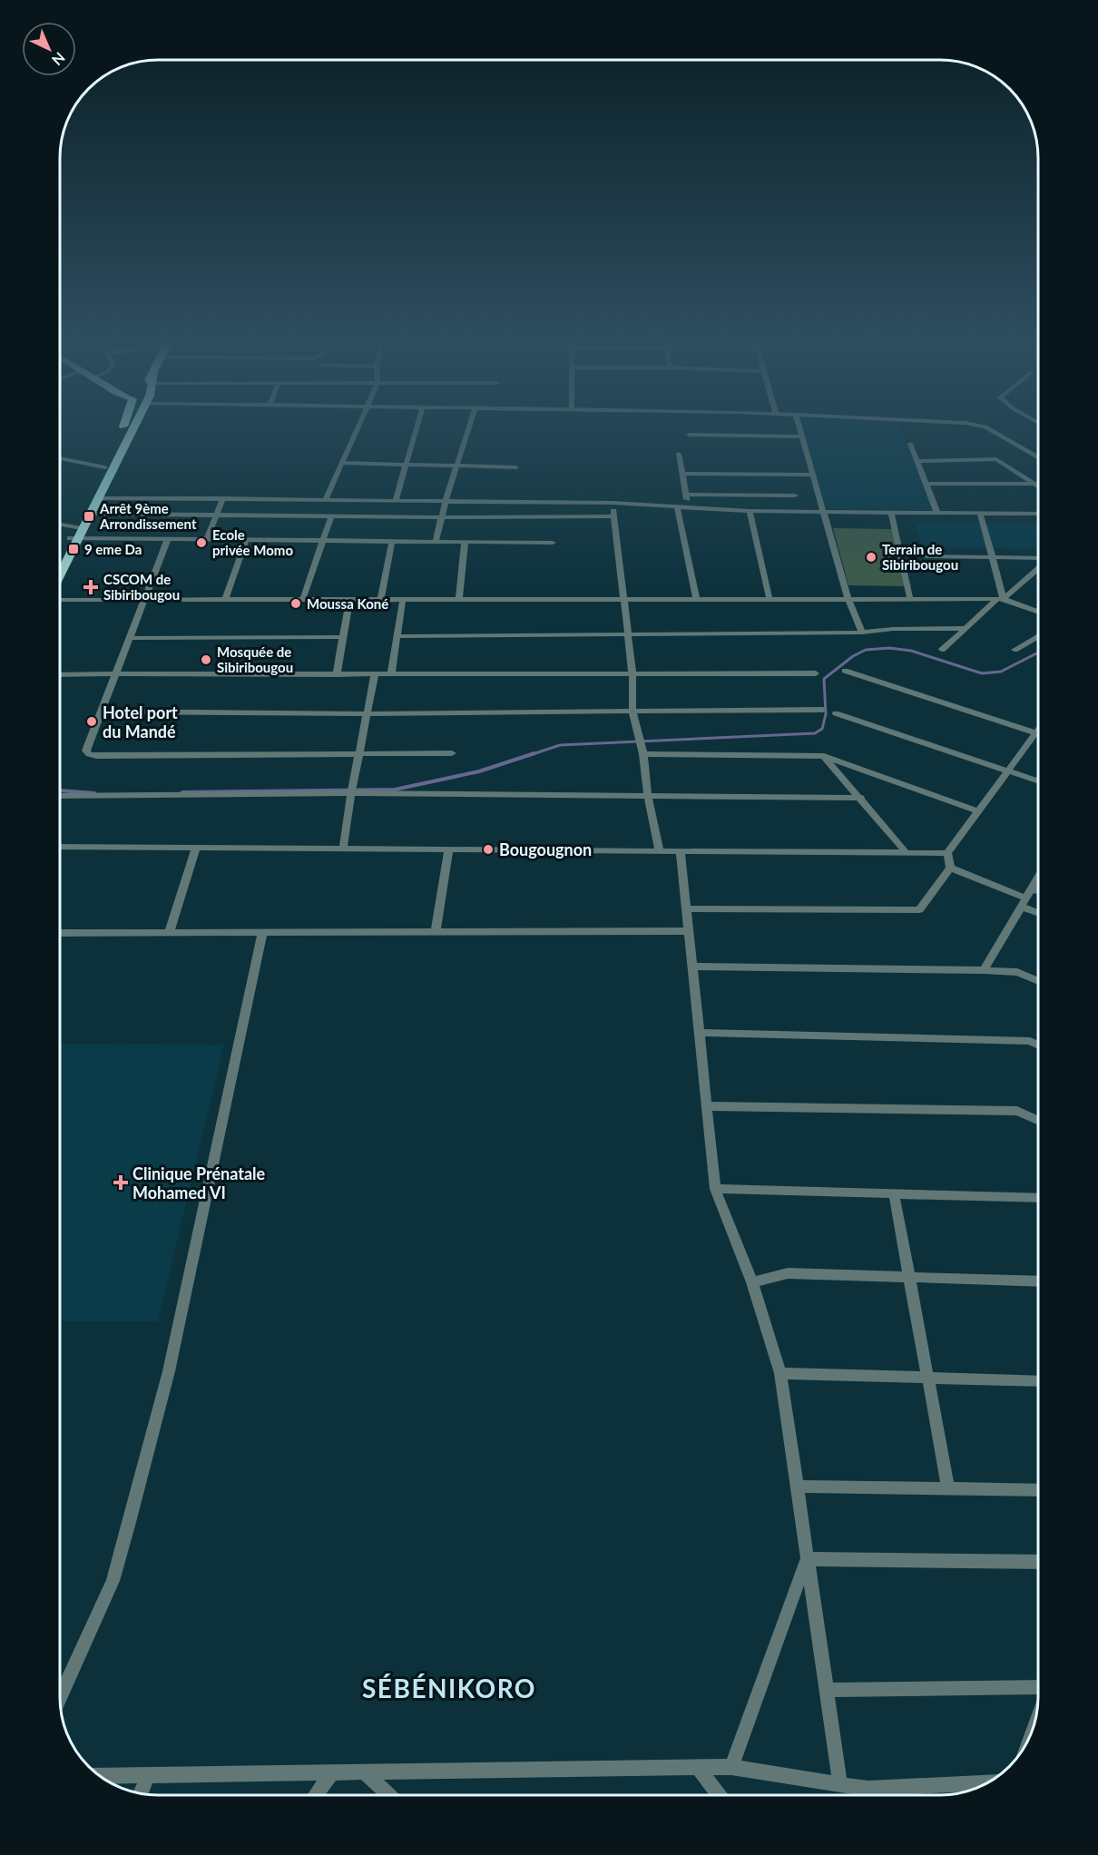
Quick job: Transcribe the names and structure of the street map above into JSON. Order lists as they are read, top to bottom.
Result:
{
  "districts": ["SÉBÉNIKORO"],
  "places": {
    "transit": ["Arrêt 9ème Arrondissement", "9 eme Da"],
    "other": [
      "Ecole privée Momo",
      "Terrain de Sibiribougou",
      "Moussa Koné",
      "Mosquée de Sibiribougou",
      "Hotel port du Mandé",
      "Bougougnon"
    ],
    "health": ["CSCOM de Sibiribougou", "Clinique Prénatale Mohamed VI"]
  },
  "north": "bottom right"
}
